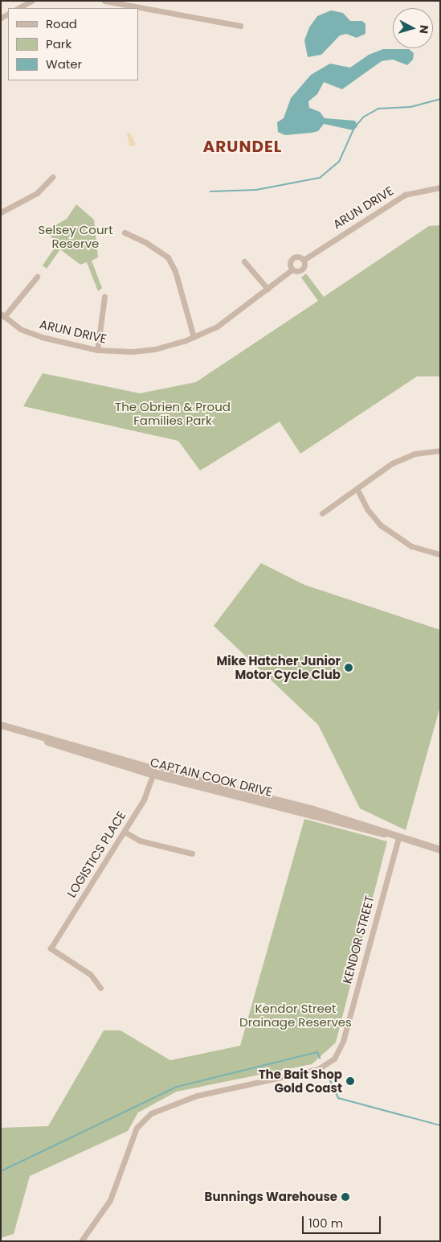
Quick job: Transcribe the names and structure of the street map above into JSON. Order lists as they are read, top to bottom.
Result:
{
  "streets": {
    "street": [
      "ARUN DRIVE",
      "CAPTAIN COOK DRIVE",
      "LOGISTICS PLACE",
      "KENDOR STREET"
    ]
  },
  "crossings": [
    ["CAPTAIN COOK DRIVE", "LOGISTICS PLACE"],
    ["CAPTAIN COOK DRIVE", "KENDOR STREET"]
  ],
  "districts": ["ARUNDEL"],
  "parks": ["Selsey Court Reserve", "The Obrien & Proud Families Park", "Kendor Street Drainage Reserves"],
  "places": ["Mike Hatcher Junior Motor Cycle Club", "The Bait Shop Gold Coast", "Bunnings Warehouse"],
  "legend": ["Road", "Park", "Water"],
  "scale_bar": "100 m",
  "north": "right"
}
